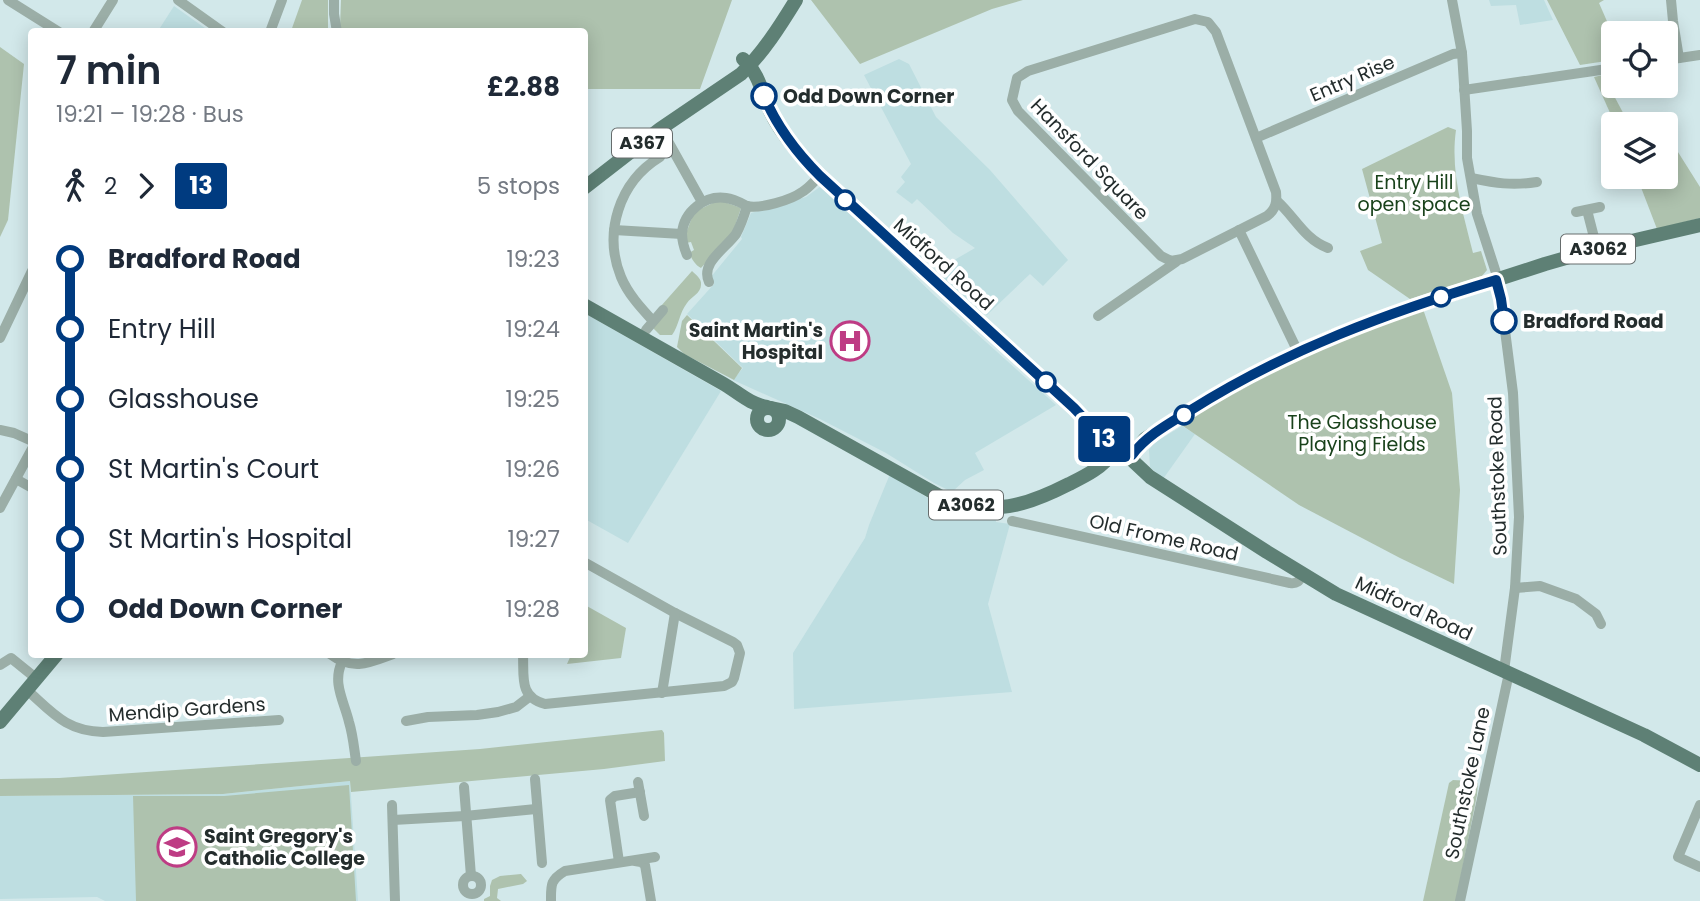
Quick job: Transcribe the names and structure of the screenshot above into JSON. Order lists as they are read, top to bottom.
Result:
{
  "streets": {
    "main road": ["A367", "A3062", "Midford Road"],
    "street": [
      "Entry Rise",
      "Hansford Square",
      "Southstoke Road",
      "Old Frome Road",
      "Mendip Gardens",
      "Southstoke Lane"
    ]
  },
  "crossings": [
    ["Entry Rise", "Hansford Square"],
    ["Entry Rise", "Southstoke Road"],
    ["A367", "Midford Road"],
    ["A3062", "Midford Road"],
    ["A3062", "Southstoke Road"],
    ["Midford Road", "Southstoke Road"],
    ["Midford Road", "Old Frome Road"],
    ["Midford Road", "Southstoke Lane"],
    ["Southstoke Road", "Southstoke Lane"]
  ],
  "parks": ["Entry Hill open space", "The Glasshouse Playing Fields"],
  "places": {
    "other": ["Odd Down Corner", "Bradford Road"],
    "hospital": ["Saint Martin's Hospital"],
    "school or university": ["Saint Gregory's Catholic College"]
  },
  "lines": ["bus line 13"],
  "page": {
    "on_map": "13",
    "heading": ["7 min", "19:21 – 19:28 · Bus", "£2.88"],
    "legs": ["2", "13", "5 stops"],
    "list": [
      {
        "name": "Bradford Road",
        "value": "19:23"
      },
      {
        "name": "Entry Hill",
        "value": "19:24"
      },
      {
        "name": "Glasshouse",
        "value": "19:25"
      },
      {
        "name": "St Martin's Court",
        "value": "19:26"
      },
      {
        "name": "St Martin's Hospital",
        "value": "19:27"
      },
      {
        "name": "Odd Down Corner",
        "value": "19:28"
      }
    ]
  }
}
